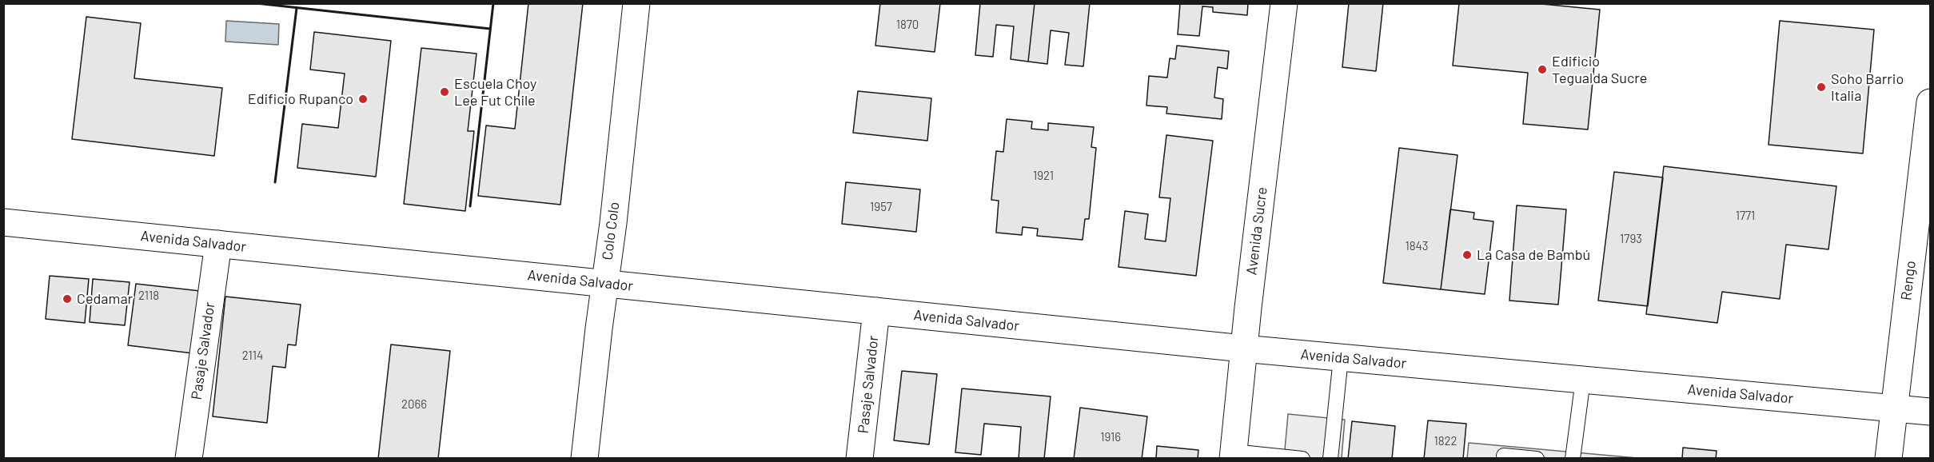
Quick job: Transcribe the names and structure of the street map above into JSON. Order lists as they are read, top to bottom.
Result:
{
  "streets": {
    "main road": [
      "Colo Colo",
      "Avenida Sucre",
      "Avenida Salvador",
      "Rengo",
      "Pasaje Salvador"
    ]
  },
  "crossings": [
    ["Colo Colo", "Avenida Salvador"],
    ["Avenida Sucre", "Avenida Salvador"],
    ["Avenida Salvador", "Rengo"],
    ["Avenida Salvador", "Pasaje Salvador"]
  ],
  "places": [
    "Edificio Tegualda Sucre",
    "Soho Barrio Italia",
    "Escuela Choy Lee Fut Chile",
    "Edificio Rupanco",
    "La Casa de Bambú",
    "Cedamar"
  ],
  "house_numbers": [
    "1870",
    "1921",
    "1957",
    "1771",
    "1793",
    "1843",
    "2118",
    "2114",
    "2066",
    "1916",
    "1822"
  ]
}
